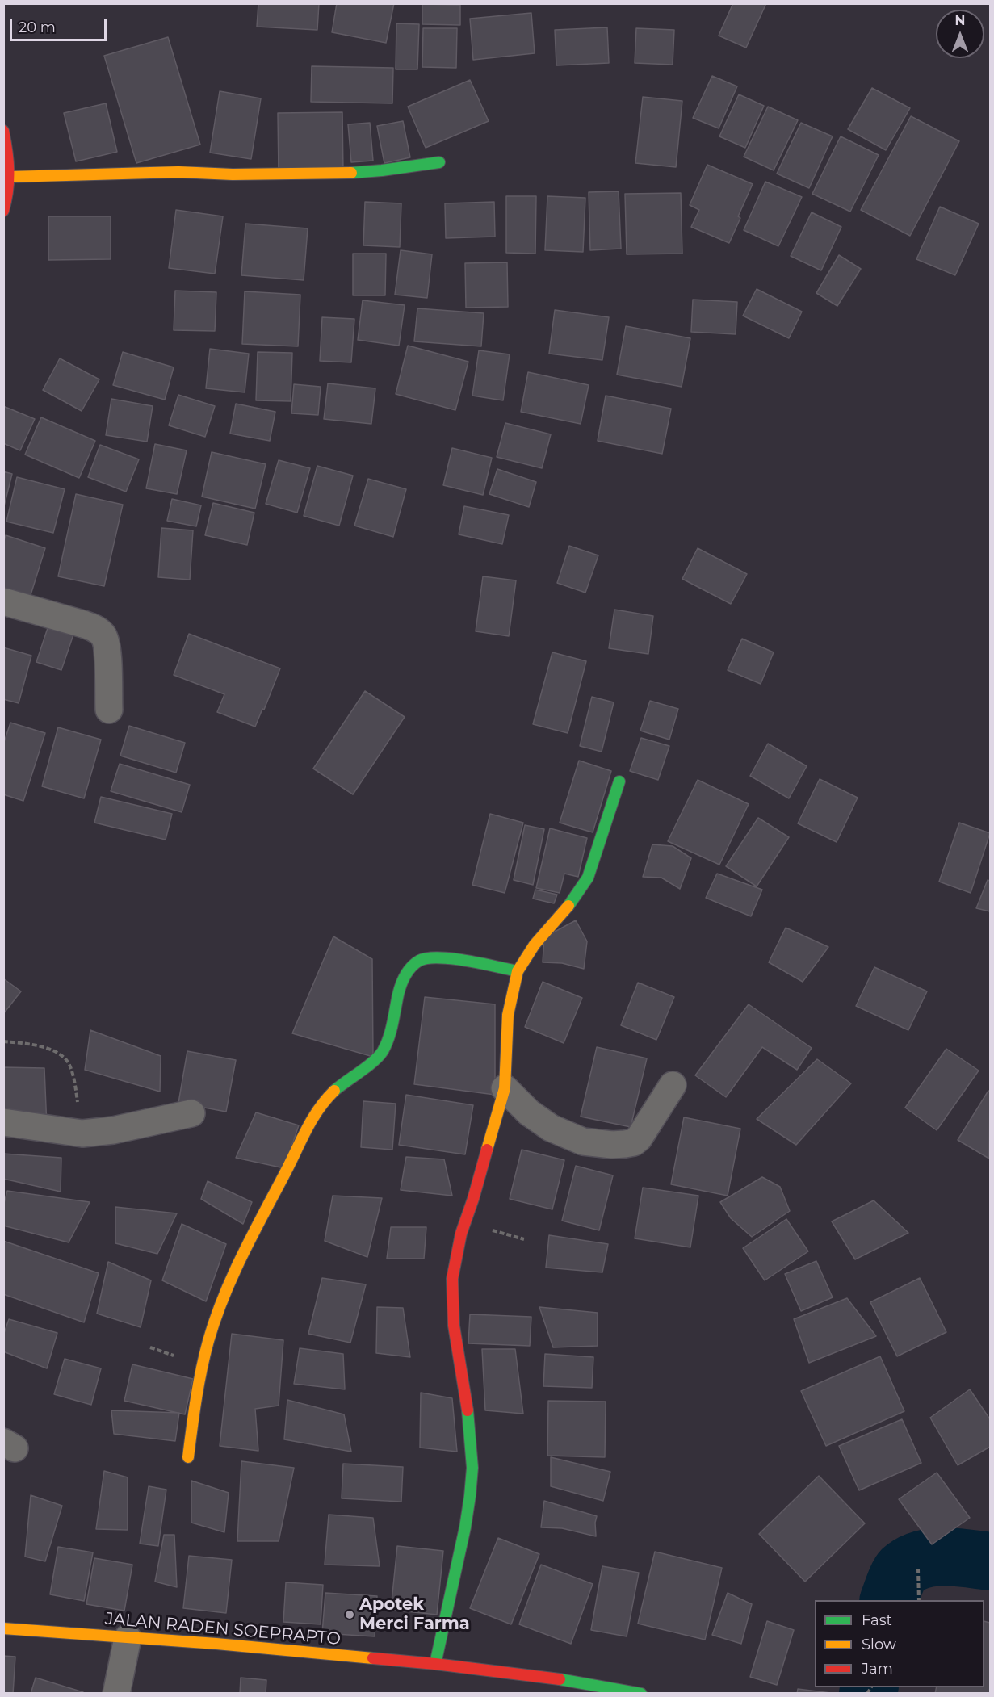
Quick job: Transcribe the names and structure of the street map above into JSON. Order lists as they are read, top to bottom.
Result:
{
  "streets": {
    "main road": ["JALAN RADEN SOEPRAPTO"]
  },
  "places": ["Apotek Merci Farma"],
  "legend": ["Fast", "Slow", "Jam"],
  "scale_bar": "20 m",
  "north": "top"
}
